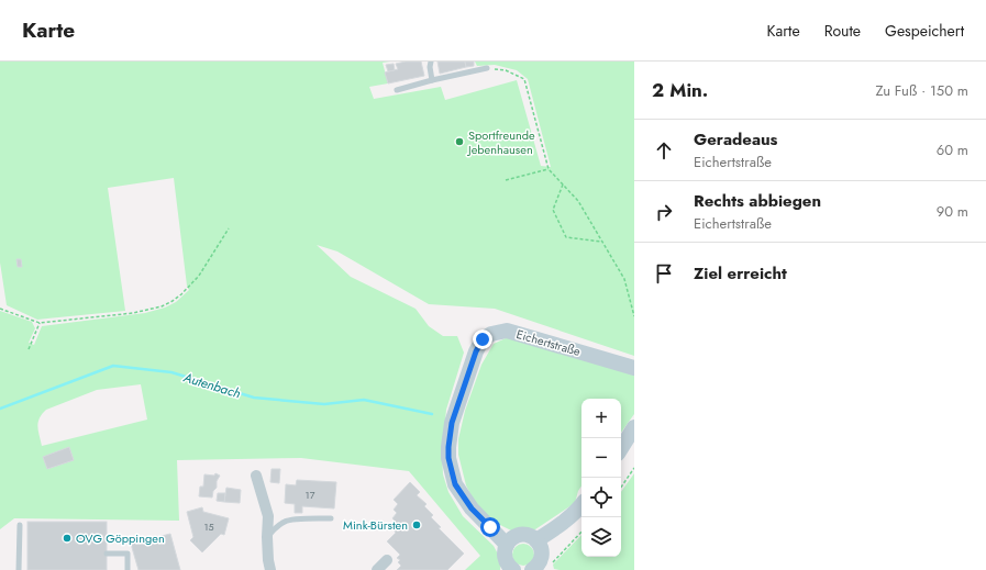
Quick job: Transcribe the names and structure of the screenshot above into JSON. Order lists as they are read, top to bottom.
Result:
{
  "streets": {
    "street": ["Eichertstraße"]
  },
  "water": ["Autenbach"],
  "places": ["Sportfreunde Jebenhausen", "Mink-Bürsten", "OVG Göppingen"],
  "house_numbers": ["17", "15"],
  "page": {
    "header": "Karte",
    "nav": ["Karte", "Route", "Gespeichert"],
    "heading": ["2 Min.", "Zu Fuß · 150 m"],
    "list": [
      ["Geradeaus", "Eichertstraße", "60 m"],
      ["Rechts abbiegen", "Eichertstraße", "90 m"],
      "Ziel erreicht"
    ],
    "map_buttons": ["+", "−"]
  }
}
